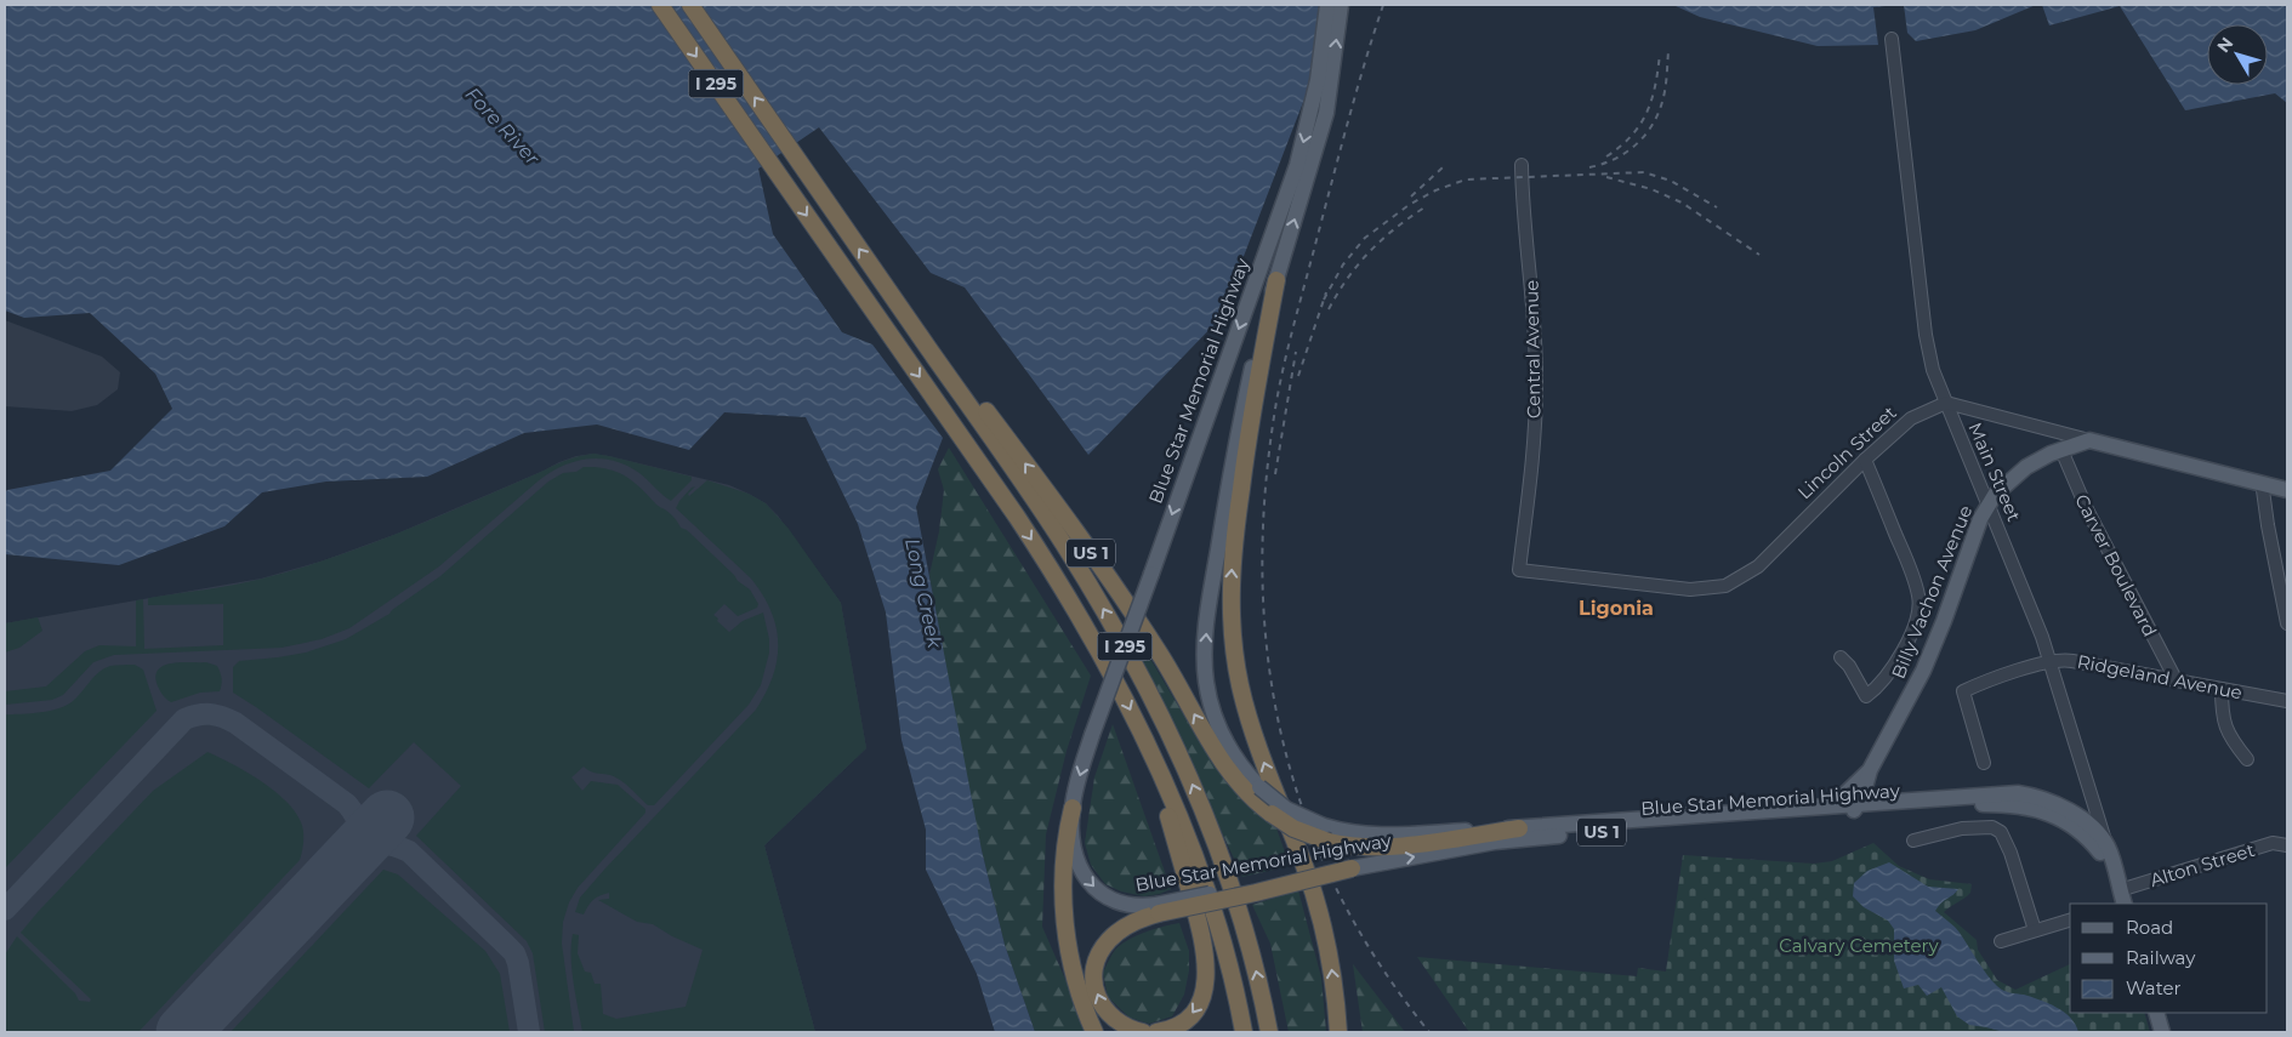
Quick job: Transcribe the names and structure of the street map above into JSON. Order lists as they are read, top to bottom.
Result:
{
  "streets": {
    "highway": ["I 295", "US 1"],
    "main road": ["Blue Star Memorial Highway", "Main Street", "Billy Vachon Avenue"],
    "street": [
      "Central Avenue",
      "Lincoln Street",
      "Carver Boulevard",
      "Ridgeland Avenue",
      "Alton Street"
    ]
  },
  "crossings": [
    ["I 295", "US 1"],
    ["Central Avenue", "Lincoln Street"],
    ["Blue Star Memorial Highway", "Main Street"],
    ["Blue Star Memorial Highway", "US 1"],
    ["Blue Star Memorial Highway", "Billy Vachon Avenue"],
    ["Blue Star Memorial Highway", "Alton Street"],
    ["Lincoln Street", "Main Street"],
    ["Main Street", "Billy Vachon Avenue"],
    ["Main Street", "Ridgeland Avenue"],
    ["Main Street", "Alton Street"],
    ["Carver Boulevard", "Billy Vachon Avenue"],
    ["Carver Boulevard", "Ridgeland Avenue"]
  ],
  "districts": ["Ligonia"],
  "water": ["Fore River", "Long Creek"],
  "parks": ["Calvary Cemetery"],
  "legend": ["Road", "Railway", "Water"],
  "north": "top left"
}
